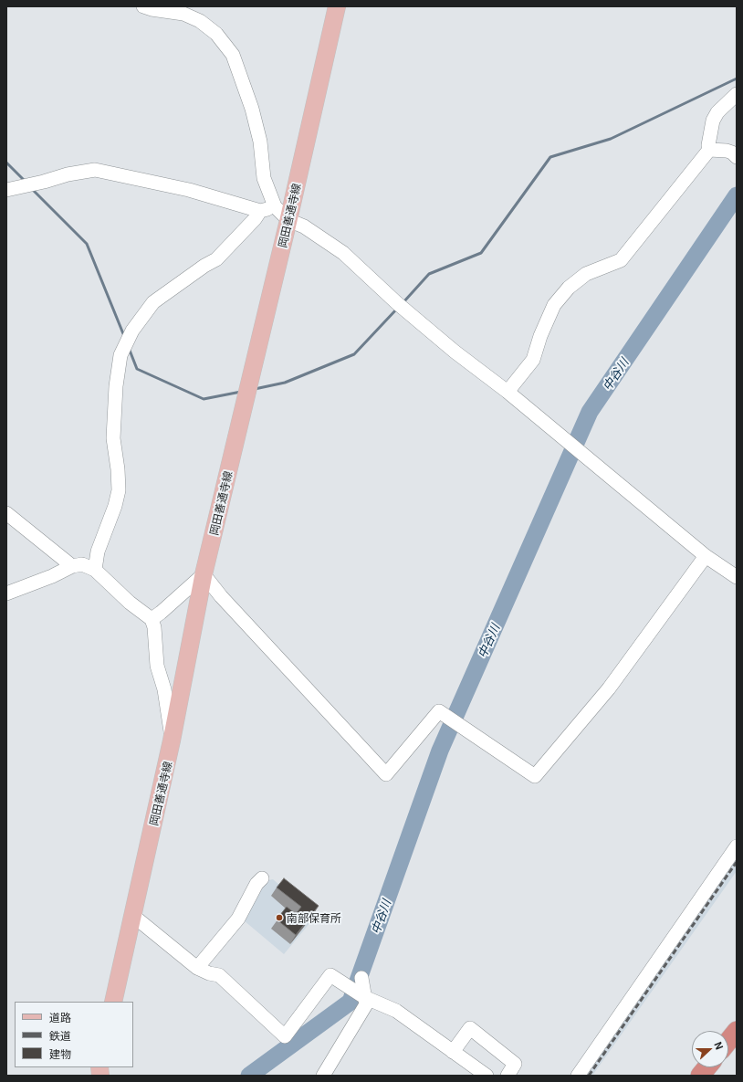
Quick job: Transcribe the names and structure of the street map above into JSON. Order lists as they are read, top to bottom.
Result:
{
  "streets": {
    "main road": ["岡田善通寺線"]
  },
  "water": ["中谷川"],
  "places": ["南部保育所"],
  "legend": ["道路", "鉄道", "建物"],
  "north": "right"
}
